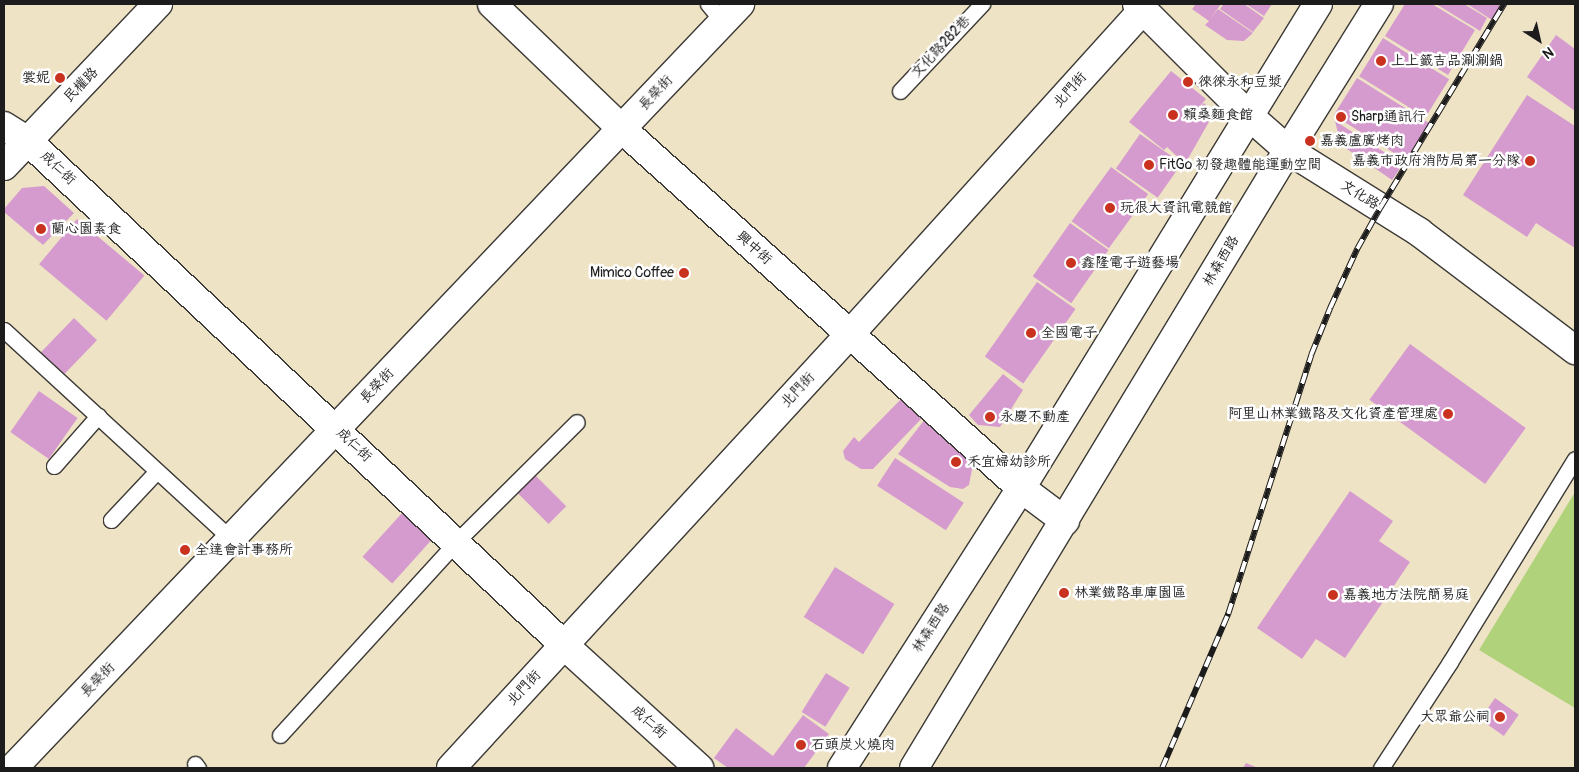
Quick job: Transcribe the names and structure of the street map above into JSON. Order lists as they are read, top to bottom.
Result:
{
  "streets": {
    "street": [
      "民權路",
      "北門街",
      "長榮街",
      "成仁街",
      "文化路",
      "興中街",
      "林森西路"
    ],
    "lane": ["文化路282巷"]
  },
  "crossings": [
    ["民權路", "成仁街"],
    ["北門街", "成仁街"],
    ["北門街", "文化路"],
    ["北門街", "興中街"],
    ["長榮街", "成仁街"],
    ["長榮街", "興中街"],
    ["文化路", "林森西路"],
    ["興中街", "林森西路"]
  ],
  "places": [
    "上上籤吉品涮涮鍋",
    "裳妮",
    "徠徠永和豆漿",
    "賴桑麵食館",
    "Sharp通訊行",
    "嘉義盧廣烤肉",
    "嘉義市政府消防局第一分隊",
    "FitGo 初發趣體能運動空間",
    "玩很大資訊電競館",
    "蘭心園素食",
    "鑫隆電子遊藝場",
    "Mimico Coffee",
    "全國電子",
    "阿里山林業鐵路及文化資產管理處",
    "永慶不動產",
    "禾宜婦幼診所",
    "全達會計事務所",
    "林業鐵路車庫園區",
    "嘉義地方法院簡易庭",
    "大眾爺公祠",
    "石頭炭火燒肉"
  ],
  "north": "bottom right"
}
